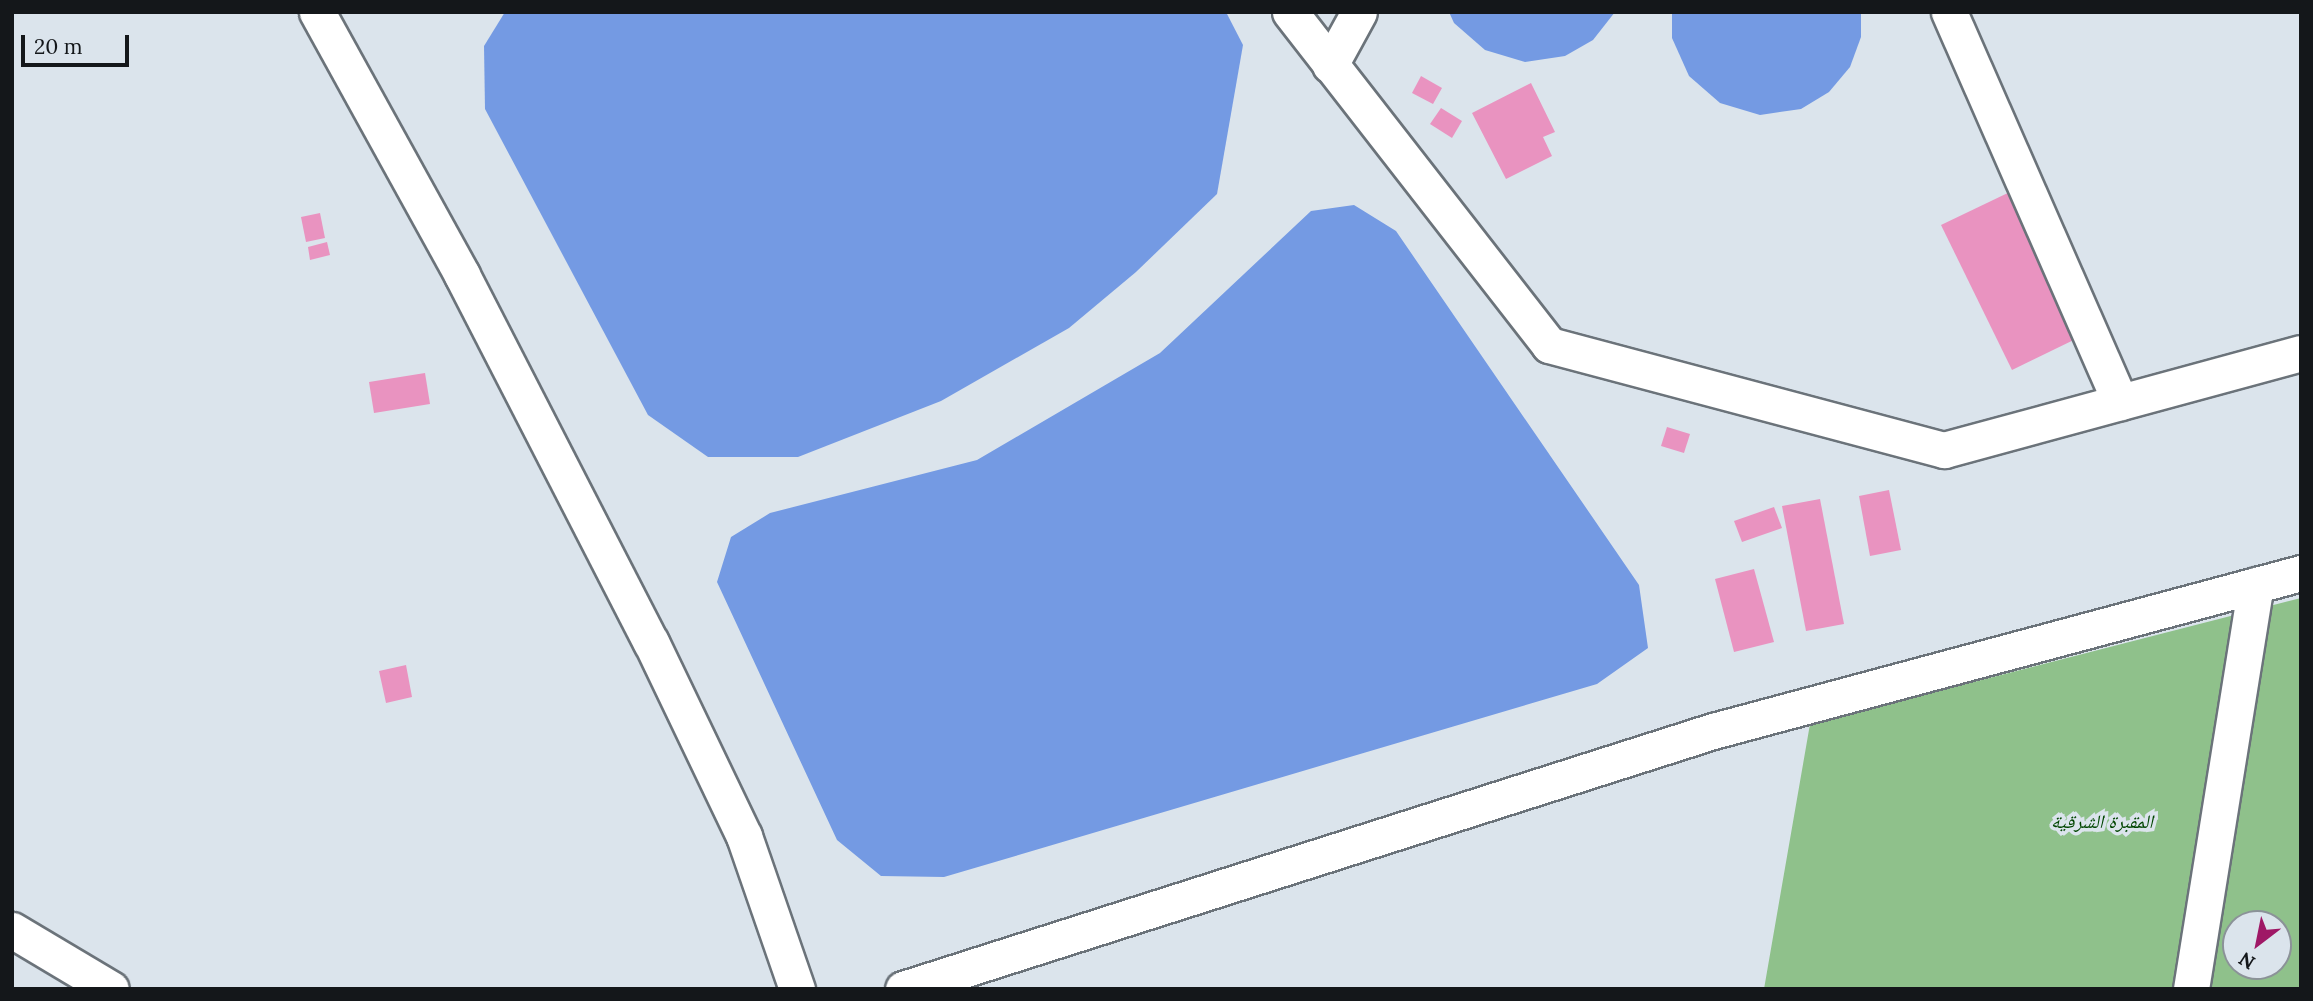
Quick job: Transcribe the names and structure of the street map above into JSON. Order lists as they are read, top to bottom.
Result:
{
  "parks": ["المقبرة الشرقية"],
  "scale_bar": "20 m",
  "north": "bottom left"
}
